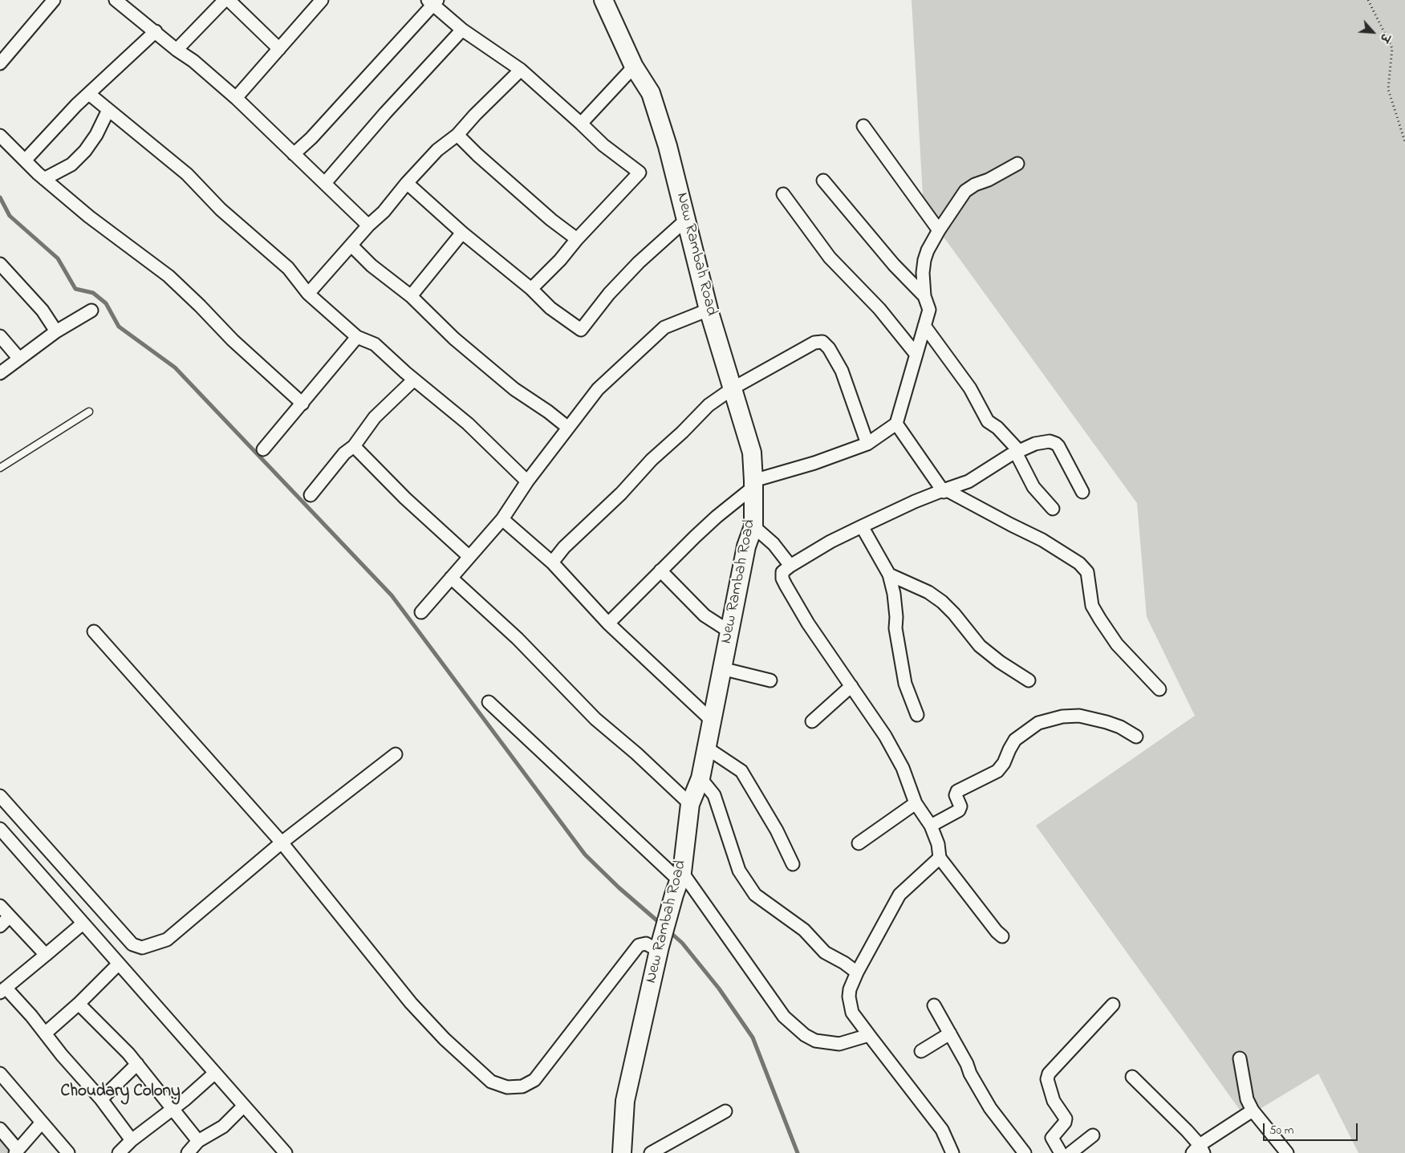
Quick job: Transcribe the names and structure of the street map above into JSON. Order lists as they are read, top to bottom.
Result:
{
  "streets": {
    "street": ["New Rambah Road"]
  },
  "districts": ["Choudary Colony"],
  "scale_bar": "50 m",
  "north": "bottom right"
}
